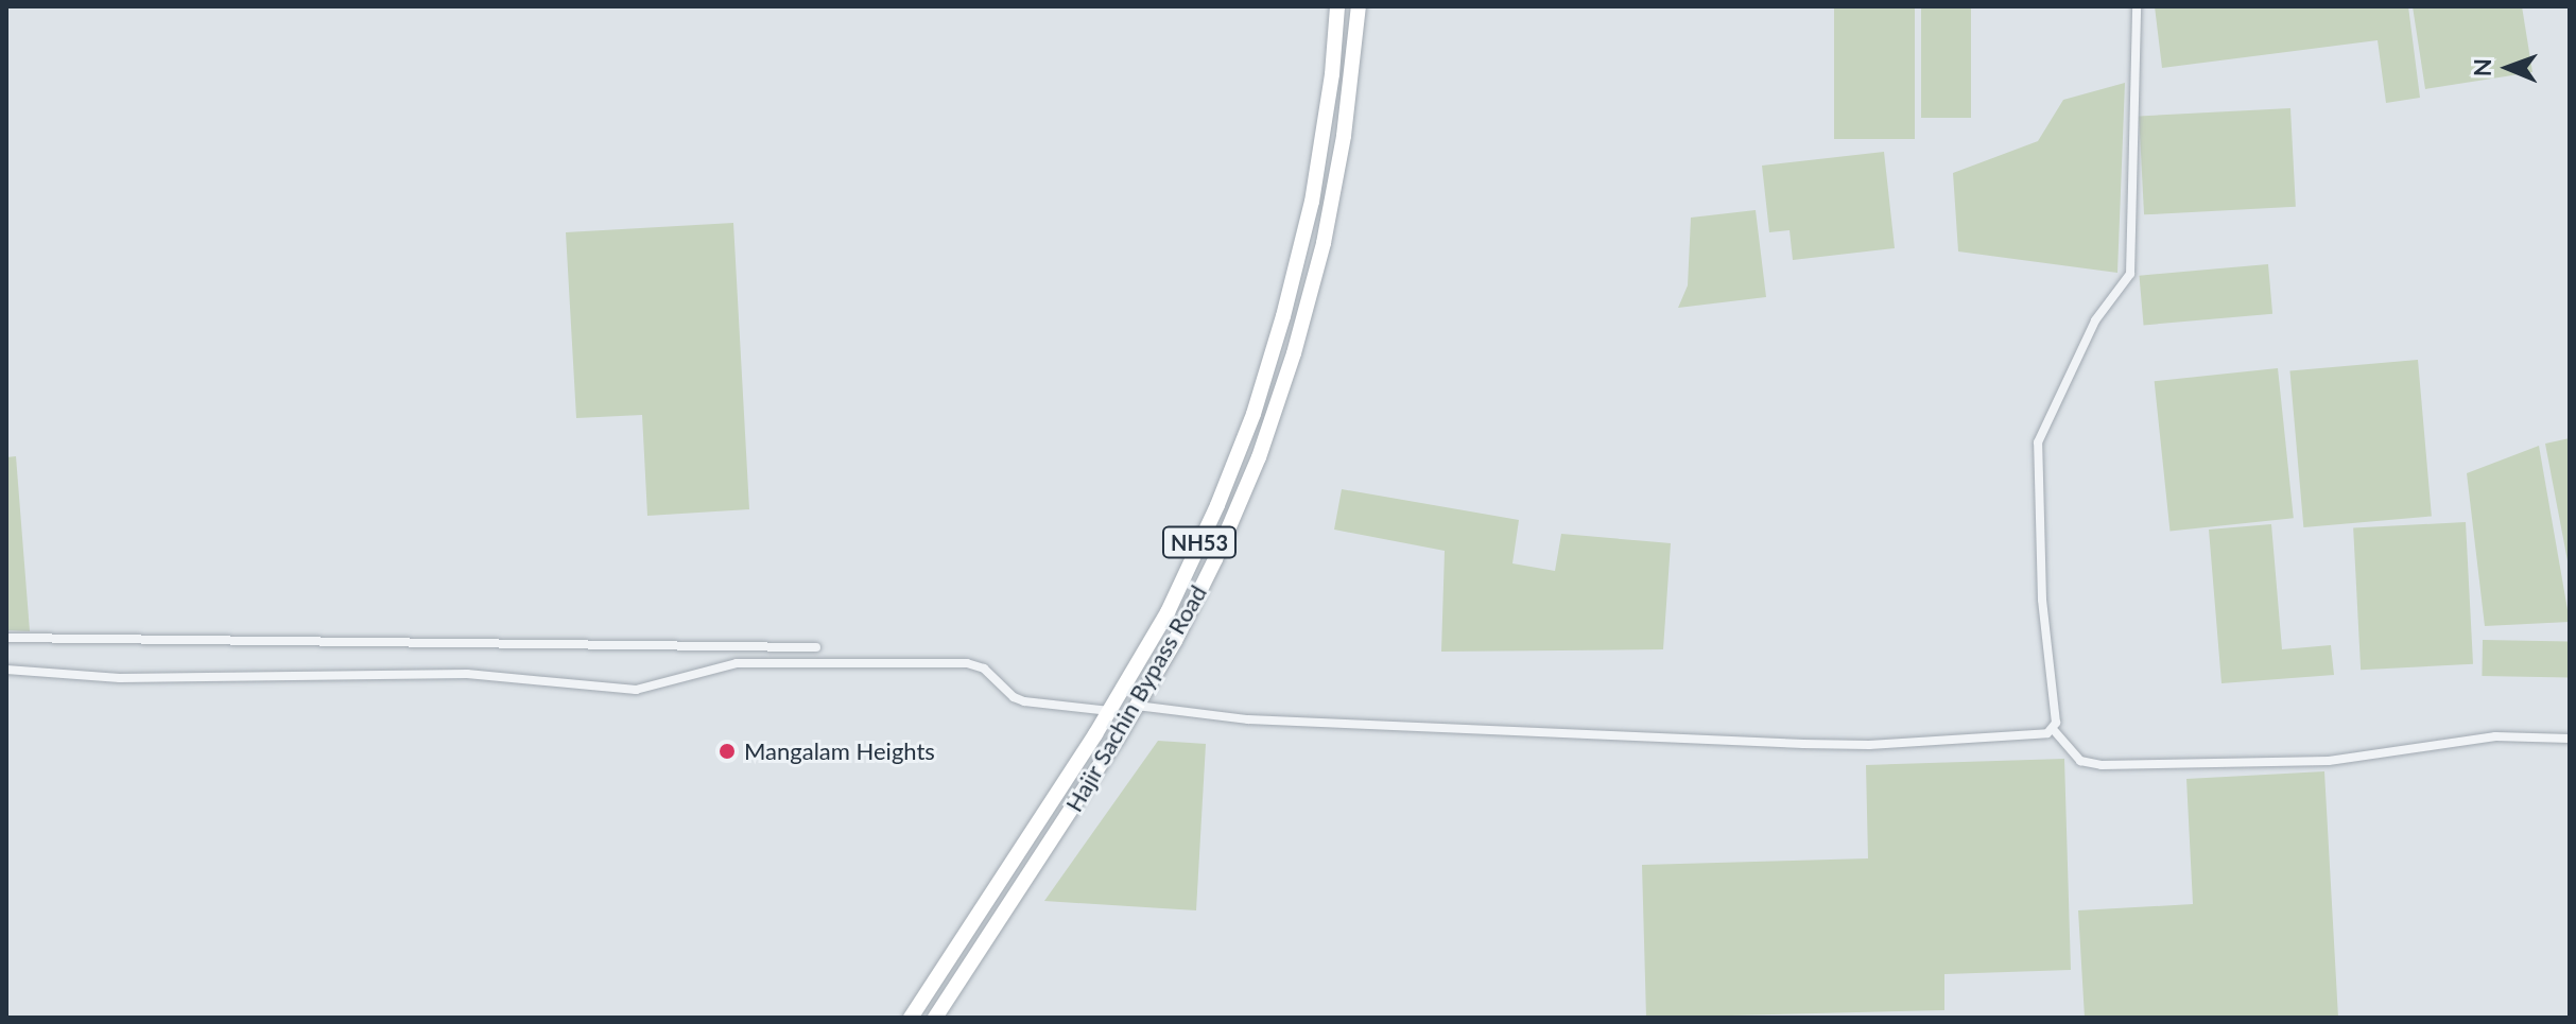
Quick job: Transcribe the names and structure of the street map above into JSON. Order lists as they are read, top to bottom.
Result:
{
  "streets": {
    "highway": ["NH53", "Hajir Sachin Bypass Road"]
  },
  "places": ["Mangalam Heights"],
  "north": "left"
}
